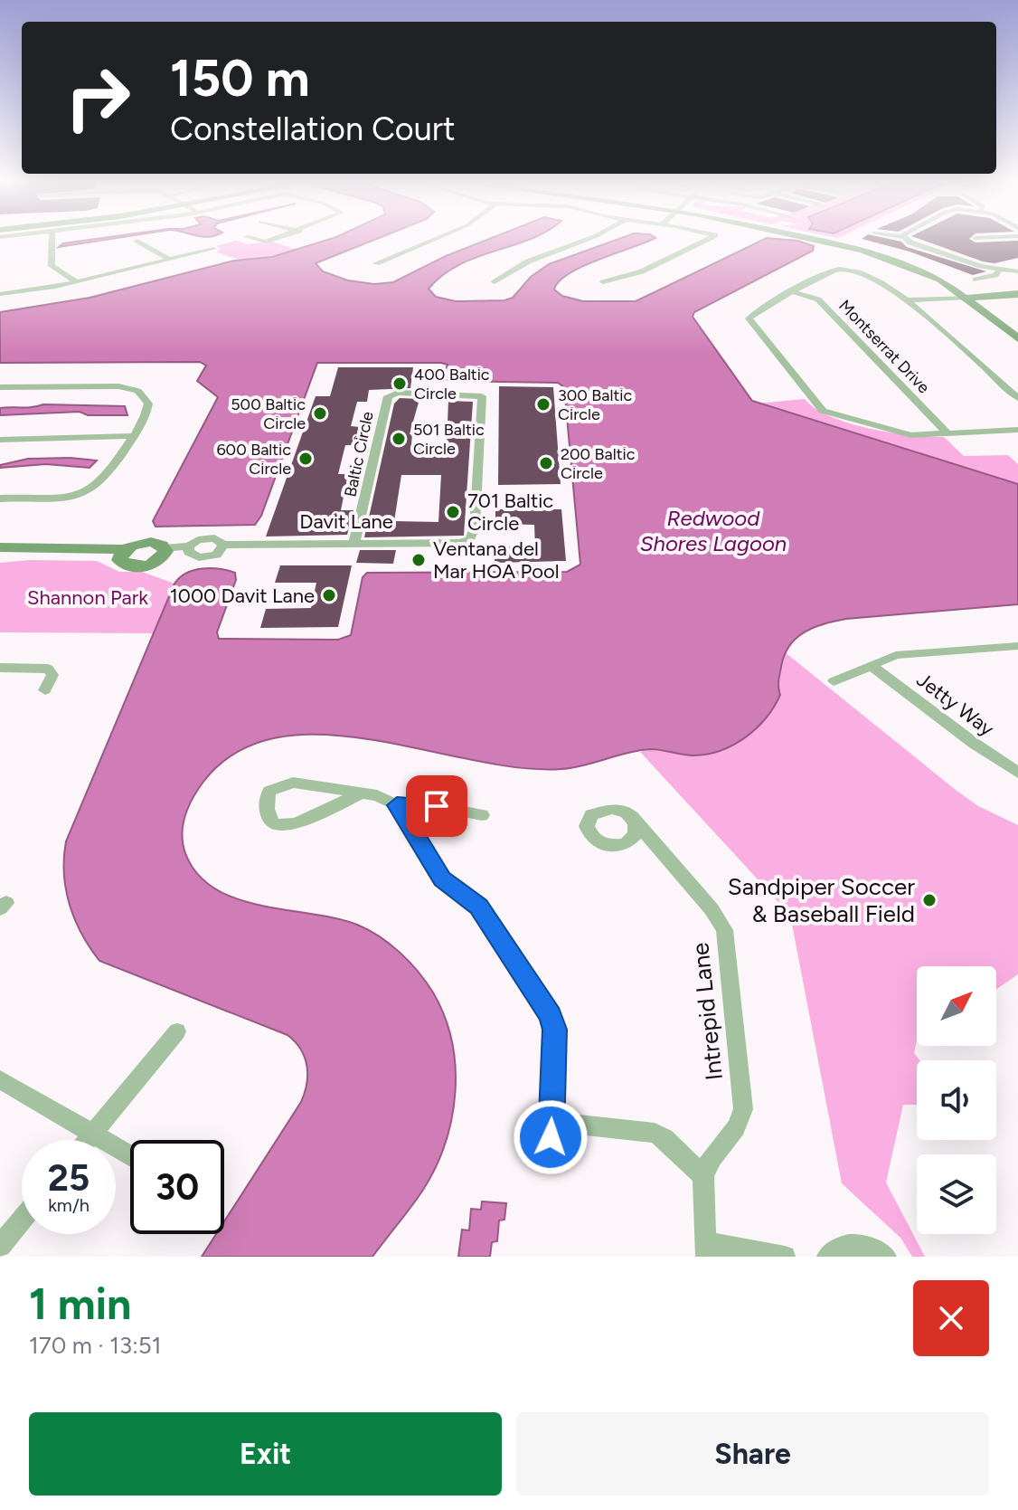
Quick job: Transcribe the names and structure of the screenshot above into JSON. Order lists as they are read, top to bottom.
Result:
{
  "streets": {
    "street": [
      "Montserrat Drive",
      "Baltic Circle",
      "Davit Lane",
      "Jetty Way",
      "Intrepid Lane"
    ]
  },
  "crossings": [
    ["Baltic Circle", "Davit Lane"]
  ],
  "water": ["Redwood Shores Lagoon"],
  "parks": ["Shannon Park"],
  "places": [
    "400 Baltic Circle",
    "300 Baltic Circle",
    "500 Baltic Circle",
    "501 Baltic Circle",
    "600 Baltic Circle",
    "200 Baltic Circle",
    "701 Baltic Circle",
    "Ventana del Mar HOA Pool",
    "1000 Davit Lane",
    "Sandpiper Soccer & Baseball Field"
  ],
  "north": "top right",
  "page": {
    "turn": ["150 m", "Constellation Court"],
    "speed": "25 km/h",
    "limit": "30",
    "heading": ["1 min", "170 m · 13:51"],
    "buttons": ["Exit", "Share"]
  }
}
